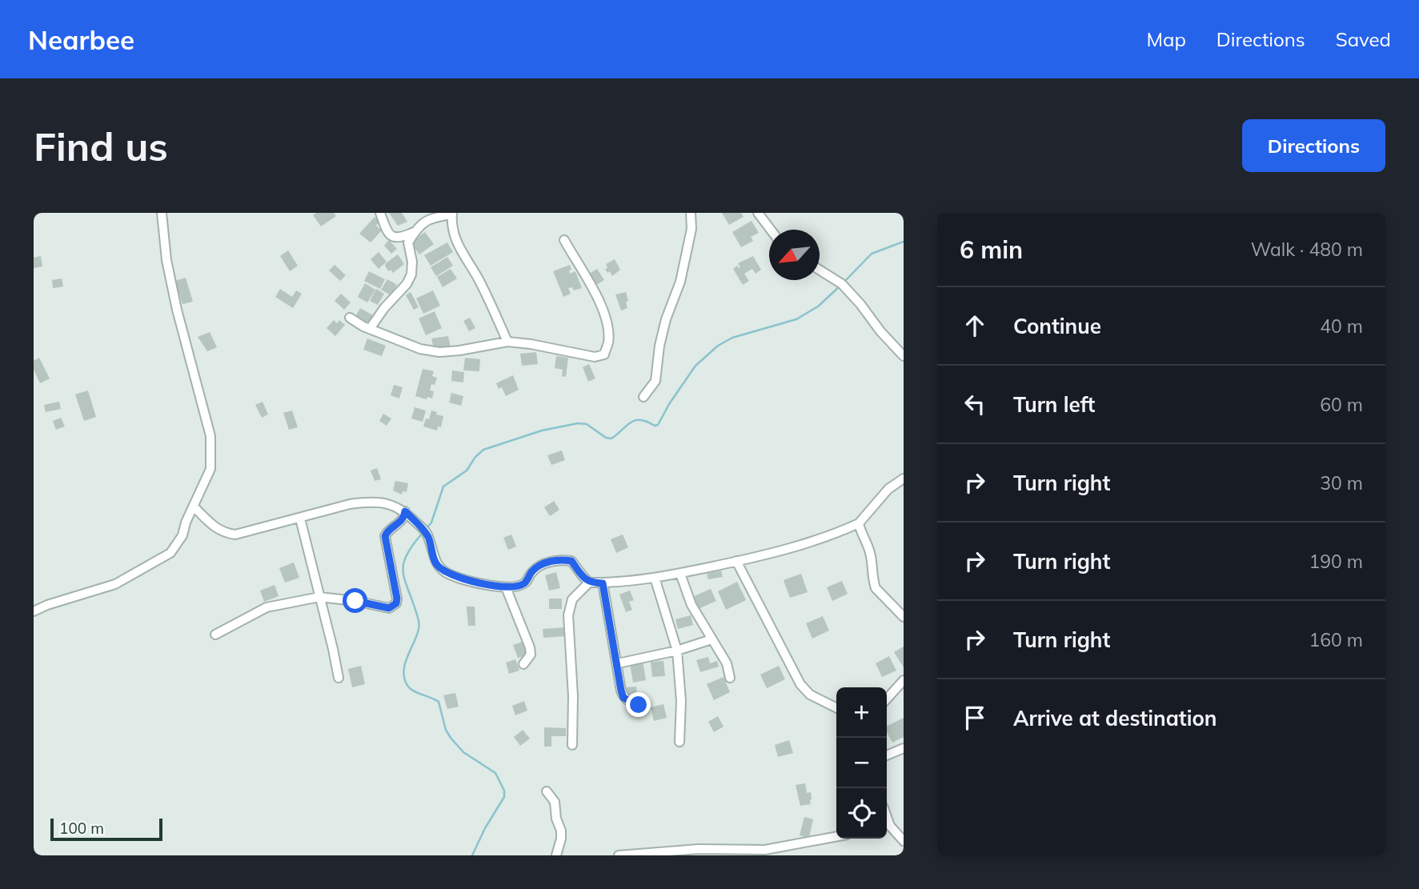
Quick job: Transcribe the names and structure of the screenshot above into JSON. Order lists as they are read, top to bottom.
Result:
{
  "scale_bar": "100 m",
  "north": "bottom left",
  "page": {
    "header": "Nearbee",
    "nav": ["Map", "Directions", "Saved"],
    "buttons": "Directions",
    "title": "Find us",
    "heading": ["6 min", "Walk · 480 m"],
    "list": [
      ["Continue", "40 m"],
      ["Turn left", "60 m"],
      ["Turn right", "30 m"],
      ["Turn right", "190 m"],
      ["Turn right", "160 m"],
      "Arrive at destination"
    ],
    "map_buttons": ["+", "−"],
    "scale": "100 m"
  }
}
